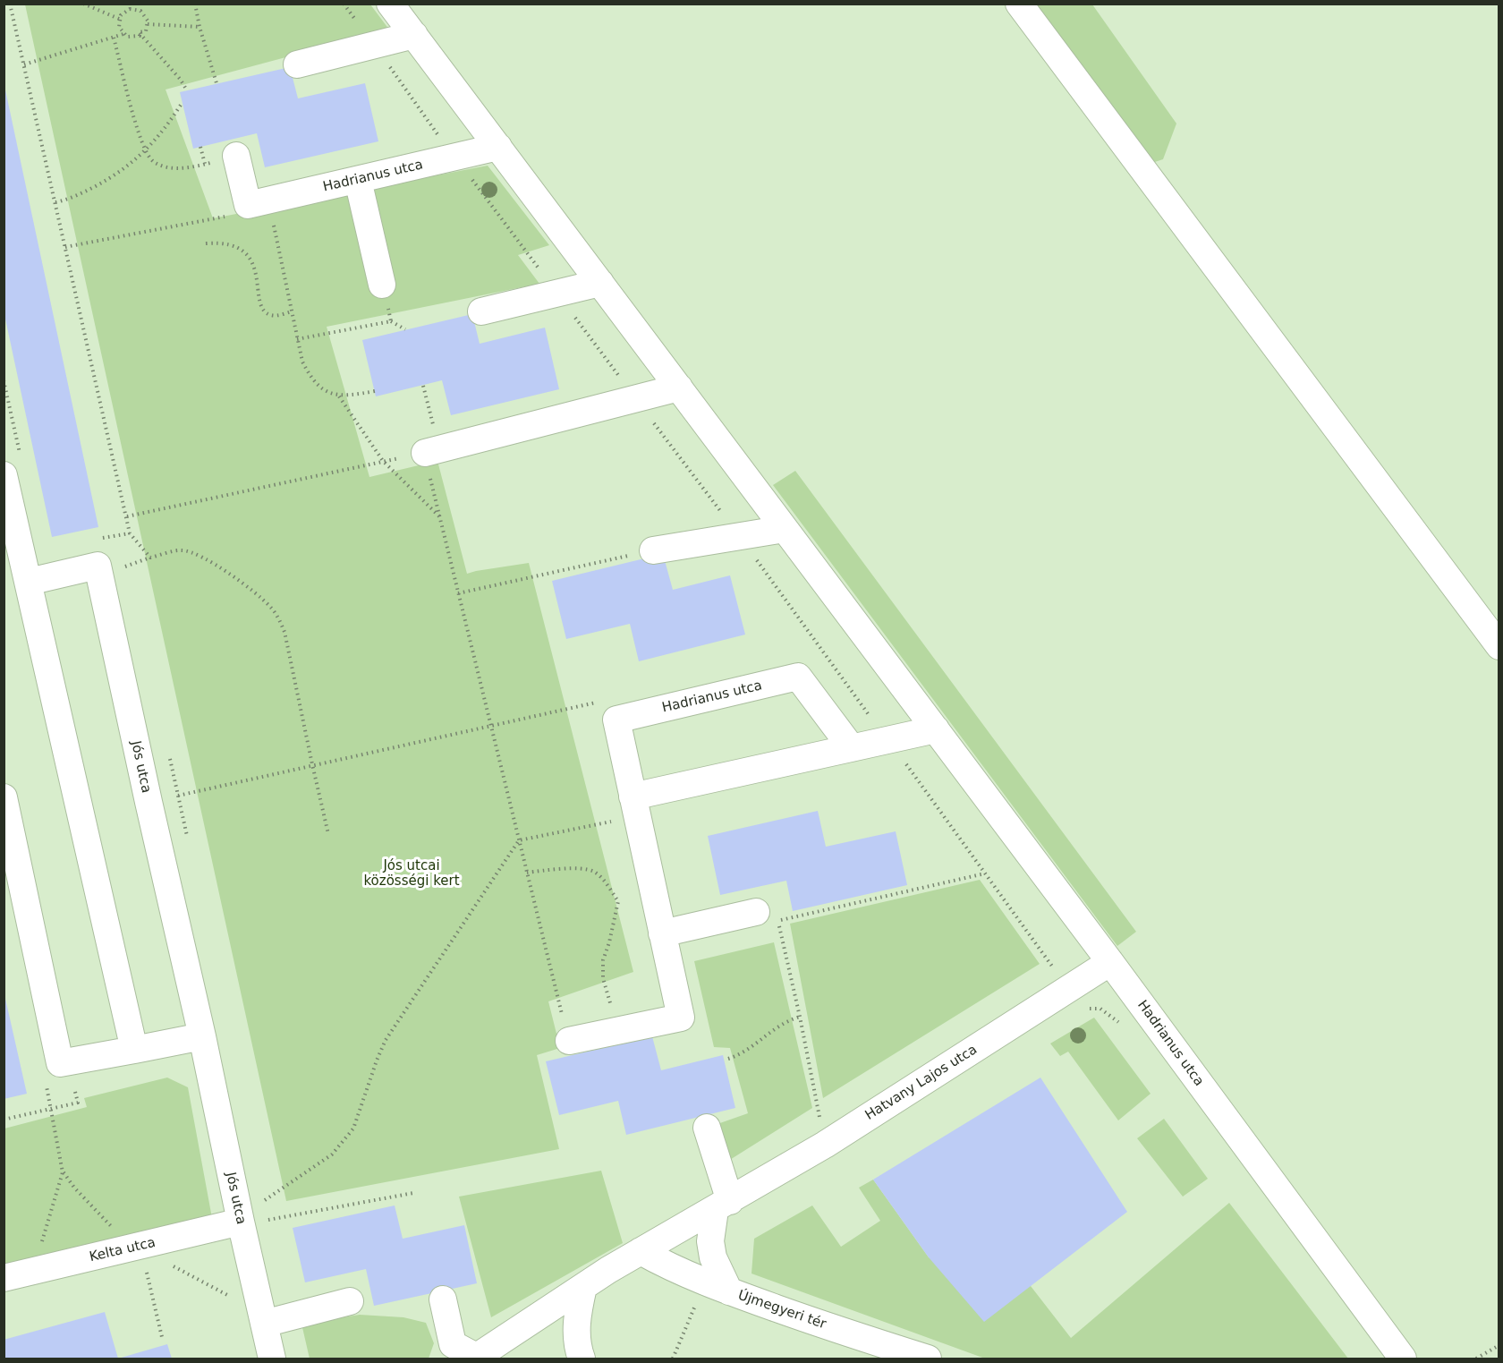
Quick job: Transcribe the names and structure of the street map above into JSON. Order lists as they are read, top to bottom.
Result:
{
  "streets": {
    "street": [
      "Hadrianus utca",
      "Jós utca",
      "Hatvany Lajos utca",
      "Kelta utca",
      "Újmegyeri tér"
    ]
  },
  "crossings": [
    ["Hadrianus utca", "Hatvany Lajos utca"],
    ["Jós utca", "Kelta utca"],
    ["Hatvany Lajos utca", "Újmegyeri tér"]
  ],
  "parks": ["Jós utcai közösségi kert"]
}
